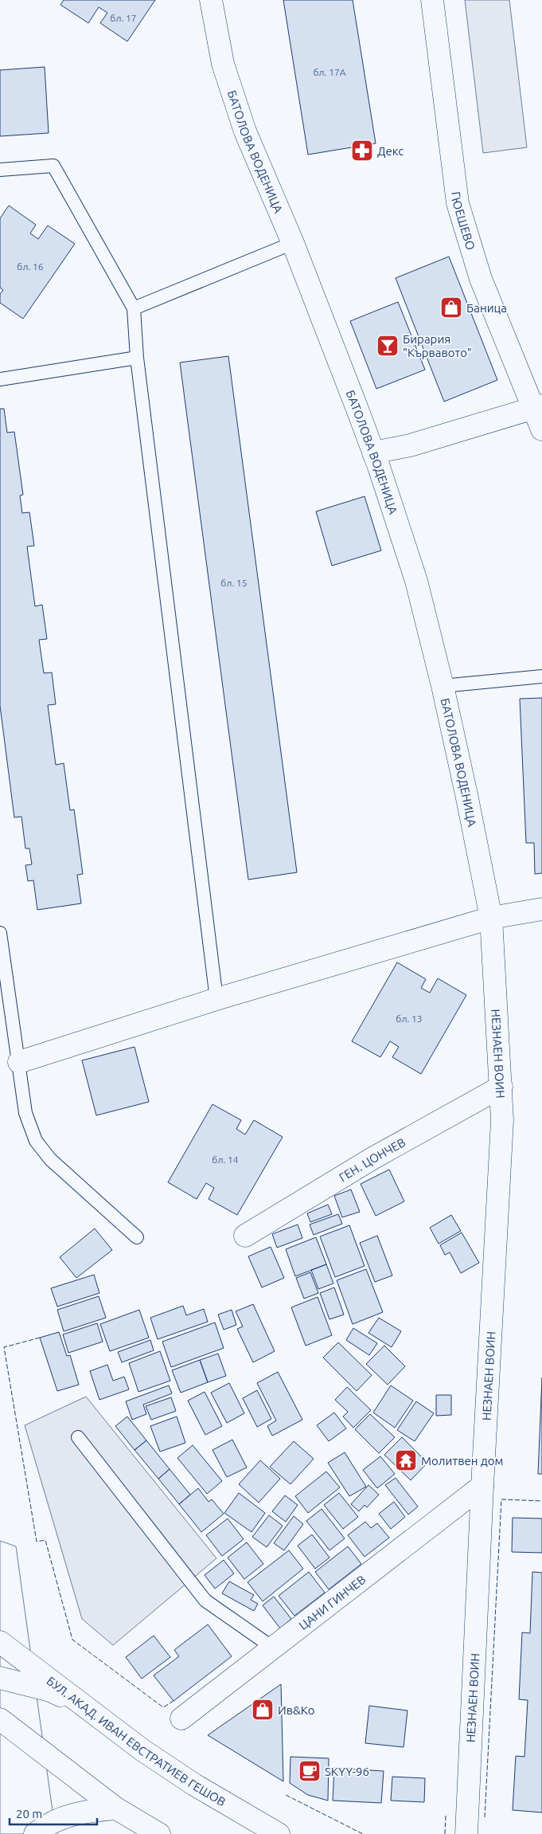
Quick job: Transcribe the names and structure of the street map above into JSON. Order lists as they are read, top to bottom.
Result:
{
  "streets": {
    "street": [
      "БАТОЛОВА ВОДЕНИЦА",
      "ГЮЕШЕВО",
      "НЕЗНАЕН ВОИН",
      "ГЕН. ЦОНЧЕВ",
      "ЦАНИ ГИНЧЕВ",
      "БУЛ. АКАД. ИВАН ЕВСТРАТИЕВ ГЕШОВ"
    ]
  },
  "crossings": [
    ["БАТОЛОВА ВОДЕНИЦА", "НЕЗНАЕН ВОИН"],
    ["НЕЗНАЕН ВОИН", "ГЕН. ЦОНЧЕВ"],
    ["НЕЗНАЕН ВОИН", "ЦАНИ ГИНЧЕВ"]
  ],
  "places": {
    "pharmacy": ["Декс"],
    "shop": ["Баница", "Ив&Ко"],
    "bar": ["Бирария \"Кървавото\""],
    "temple": ["Молитвен дом"],
    "cafe": ["SKYY-96"]
  },
  "house_numbers": [
    "бл. 17",
    "бл. 17А",
    "бл. 16",
    "бл. 15",
    "бл. 13",
    "бл. 14"
  ],
  "scale_bar": "20 m"
}
